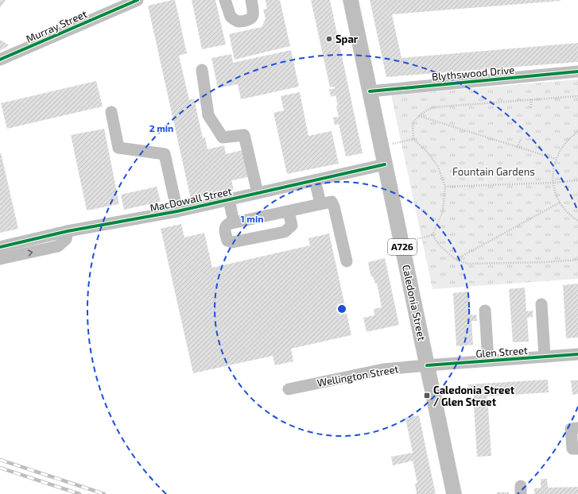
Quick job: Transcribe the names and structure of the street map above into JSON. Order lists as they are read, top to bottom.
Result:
{
  "streets": {
    "main road": ["A726", "Caledonia Street"],
    "street": [
      "Murray Street",
      "Blythswood Drive",
      "MacDowall Street",
      "Glen Street",
      "Wellington Street"
    ]
  },
  "crossings": [
    ["Blythswood Drive", "Caledonia Street"],
    ["MacDowall Street", "Caledonia Street"],
    ["Caledonia Street", "Glen Street"],
    ["Caledonia Street", "Wellington Street"],
    ["Glen Street", "Wellington Street"]
  ],
  "parks": ["Fountain Gardens"],
  "places": {
    "other": ["Spar"],
    "transit": ["Caledonia Street / Glen Street"]
  },
  "rings": ["2 min", "1 min"]
}
